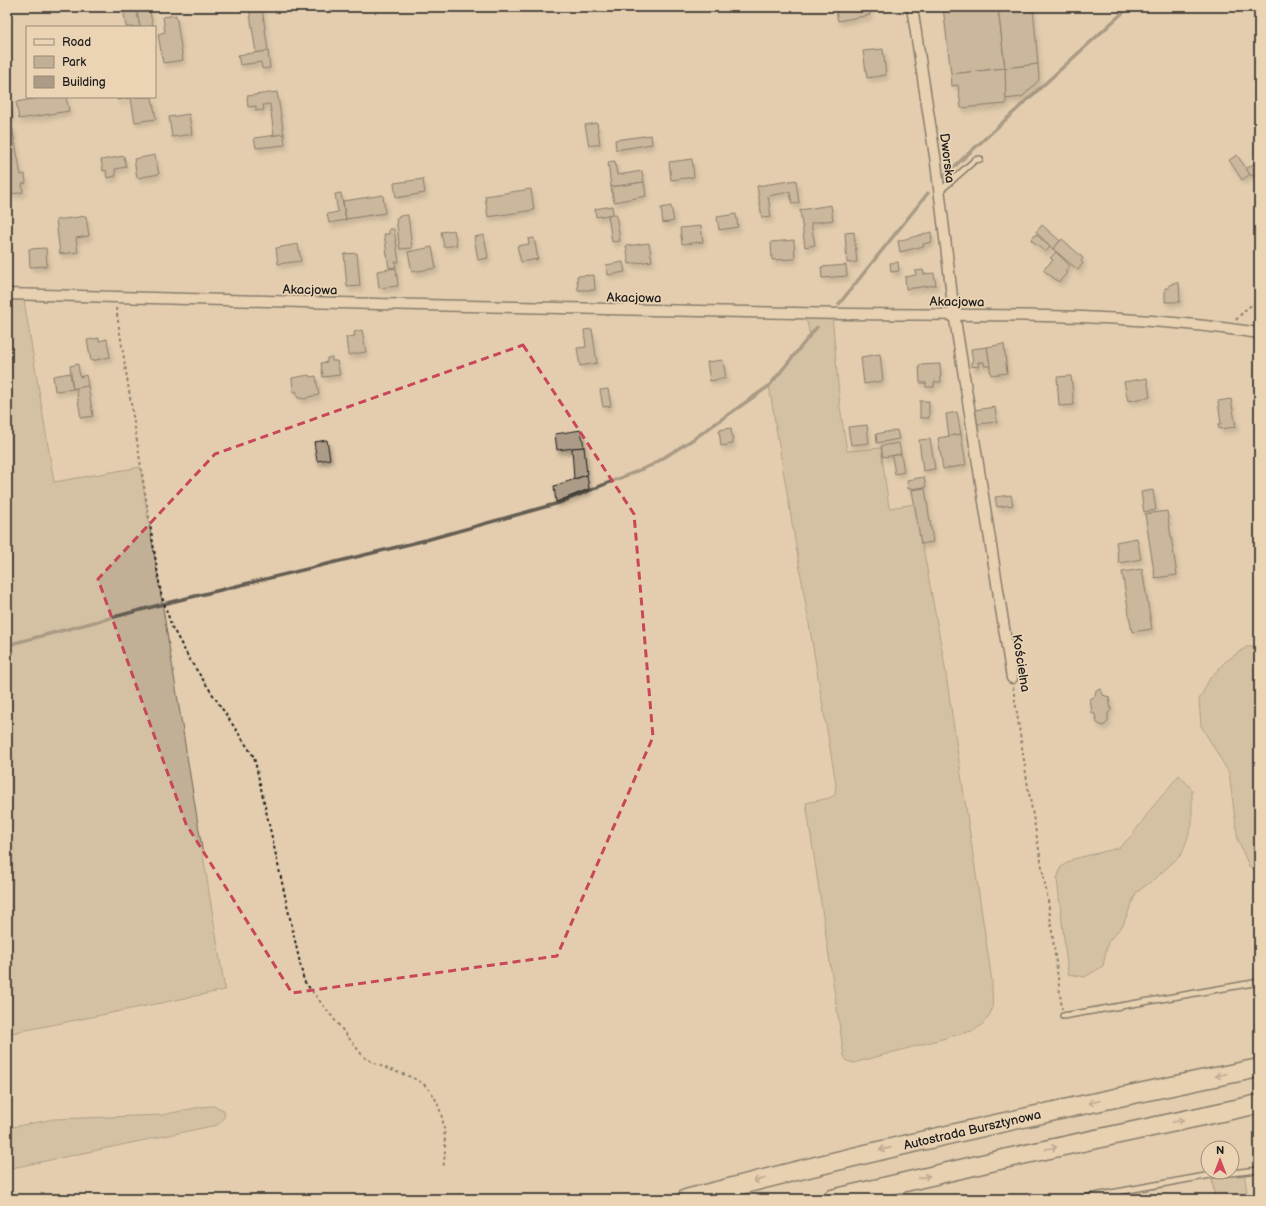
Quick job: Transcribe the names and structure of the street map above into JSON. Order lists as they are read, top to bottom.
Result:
{
  "streets": {
    "highway": ["Autostrada Bursztynowa"],
    "street": ["Dworska", "Akacjowa", "Kościelna"]
  },
  "crossings": [
    ["Dworska", "Akacjowa"],
    ["Dworska", "Kościelna"],
    ["Akacjowa", "Kościelna"]
  ],
  "legend": ["Road", "Park", "Building"],
  "north": "top"
}
